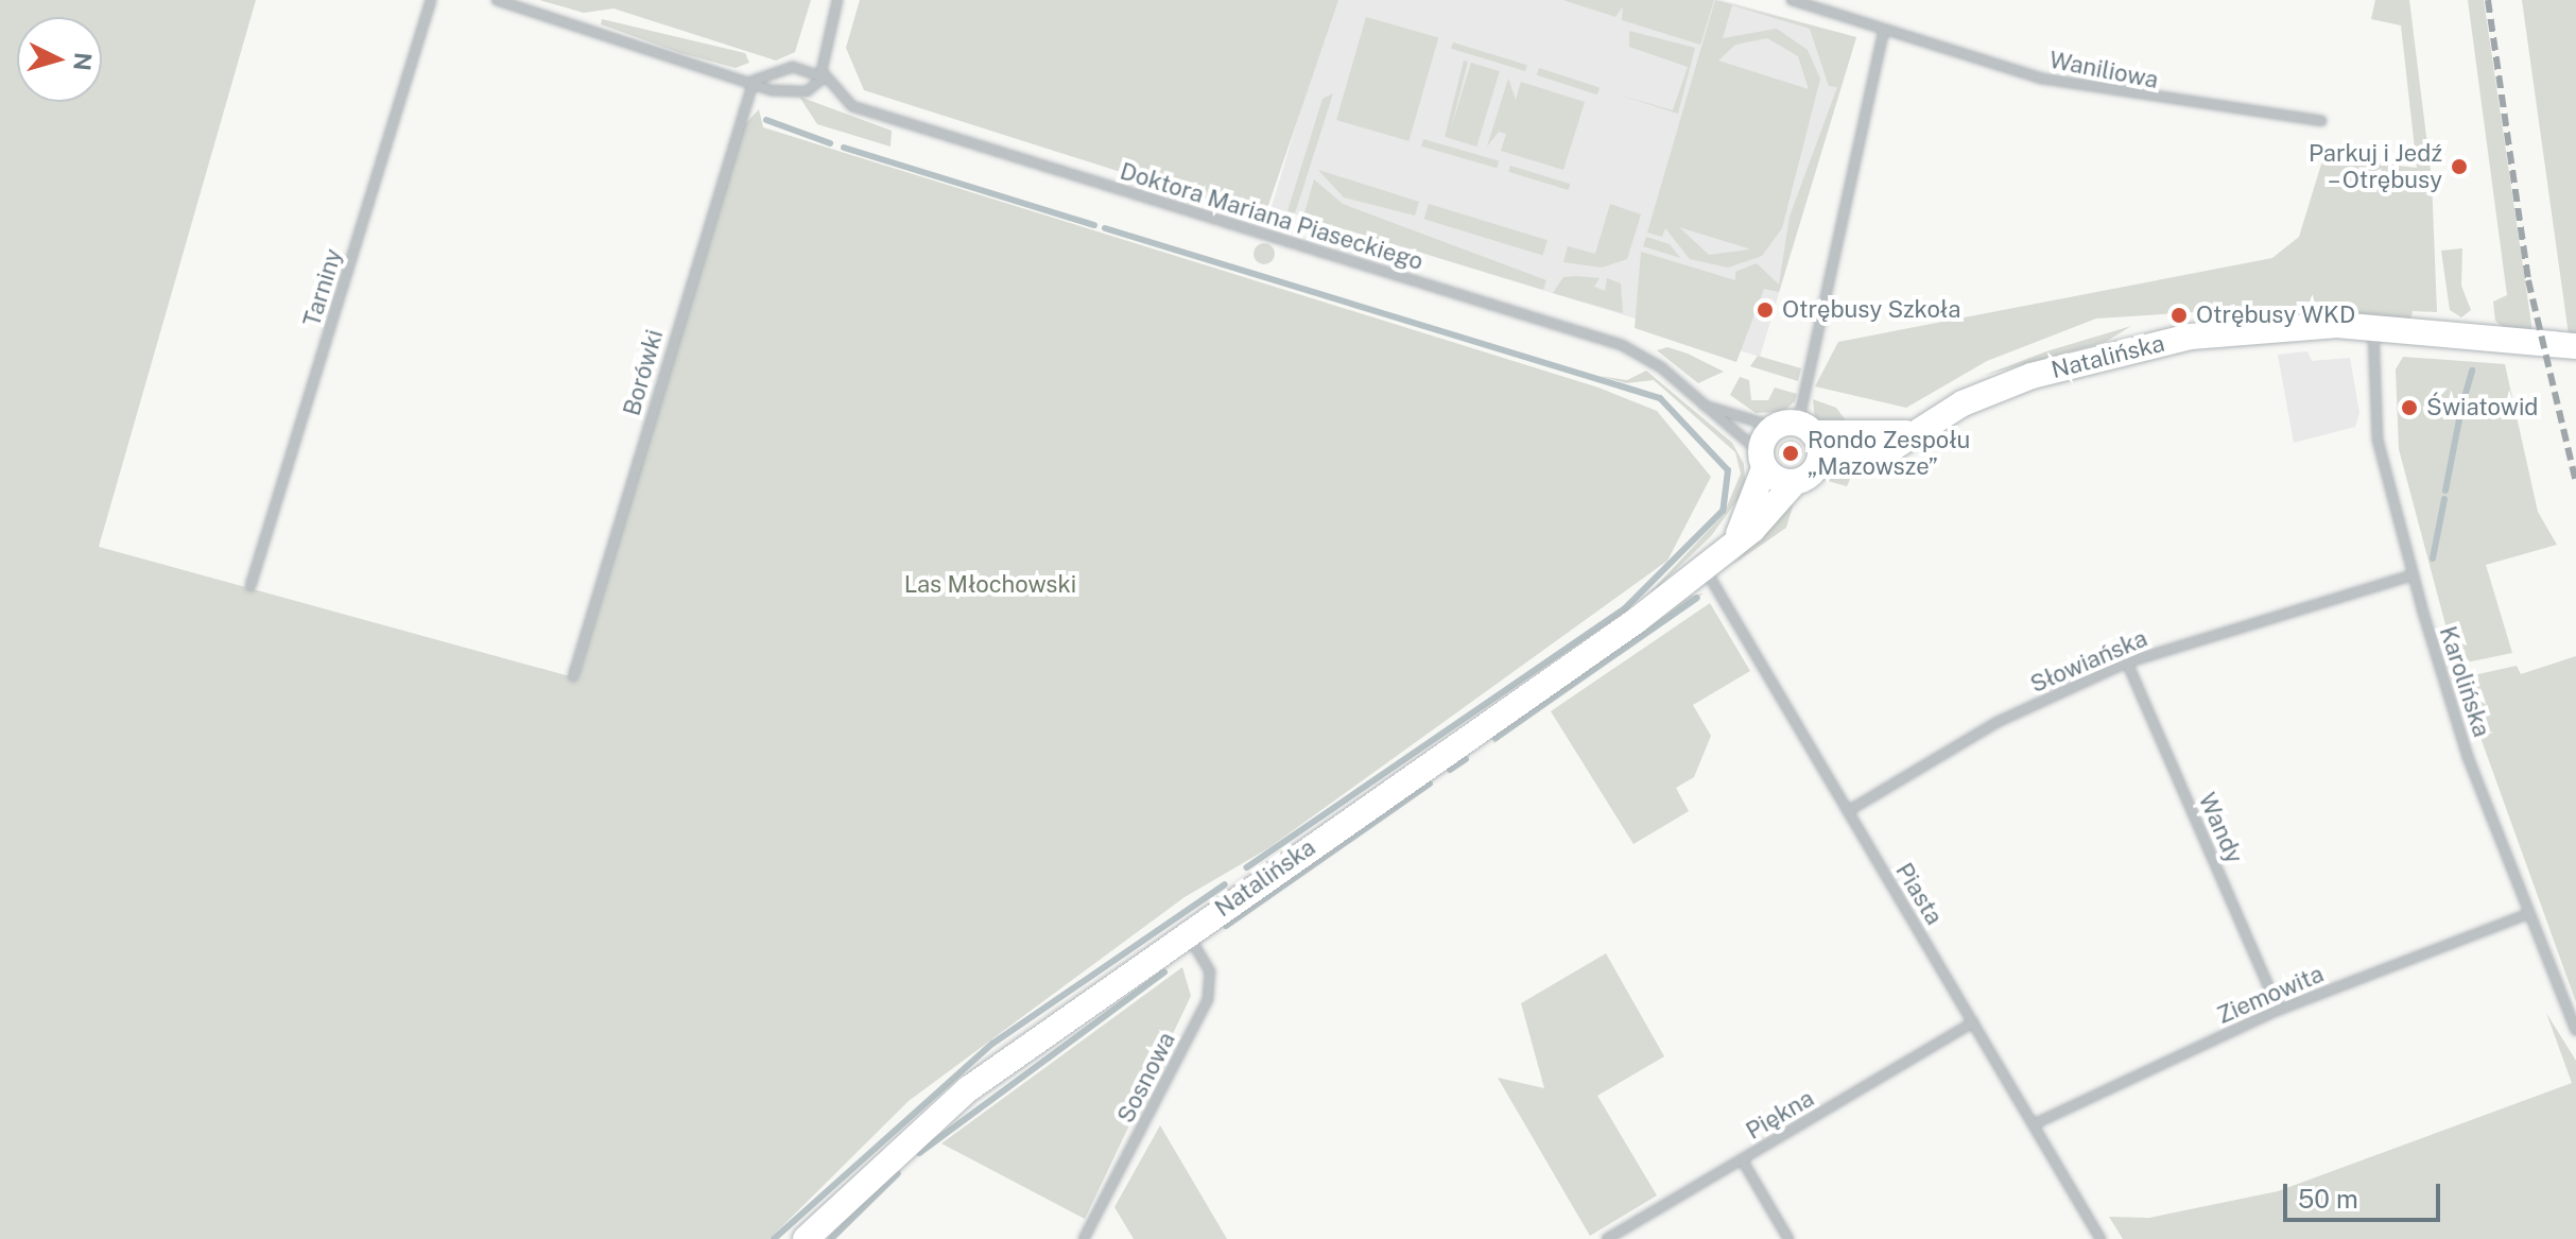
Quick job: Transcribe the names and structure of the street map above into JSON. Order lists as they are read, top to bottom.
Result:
{
  "streets": {
    "main road": ["Natalińska"],
    "street": [
      "Waniliowa",
      "Doktora Mariana Piaseckiego",
      "Tarniny",
      "Borówki",
      "Słowiańska",
      "Karolińska",
      "Wandy",
      "Piasta",
      "Ziemowita",
      "Sosnowa",
      "Piękna"
    ]
  },
  "crossings": [
    ["Doktora Mariana Piaseckiego", "Natalińska"],
    ["Natalińska", "Karolińska"],
    ["Natalińska", "Piasta"],
    ["Natalińska", "Sosnowa"],
    ["Słowiańska", "Karolińska"],
    ["Słowiańska", "Wandy"],
    ["Słowiańska", "Piasta"],
    ["Karolińska", "Ziemowita"],
    ["Wandy", "Ziemowita"],
    ["Piasta", "Ziemowita"],
    ["Piasta", "Piękna"]
  ],
  "parks": ["Las Młochowski"],
  "places": [
    "Parkuj i Jedź – Otrębusy",
    "Otrębusy Szkoła",
    "Otrębusy WKD",
    "Światowid",
    "Rondo Zespołu „Mazowsze”"
  ],
  "scale_bar": "50 m",
  "north": "right"
}
